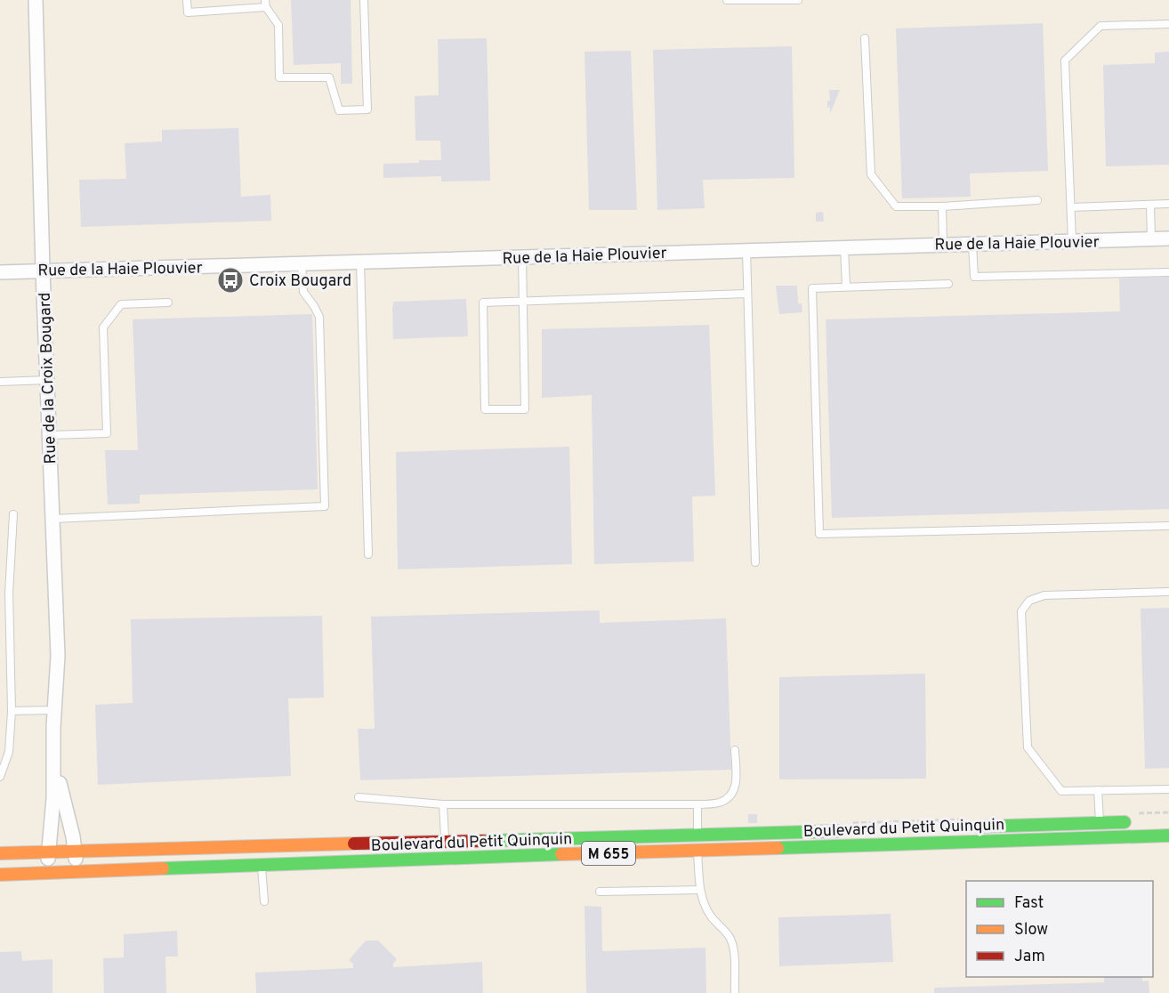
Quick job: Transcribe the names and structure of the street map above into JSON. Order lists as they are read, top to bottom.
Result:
{
  "streets": {
    "main road": ["Boulevard du Petit Quinquin", "M 655"],
    "street": ["Rue de la Haie Plouvier", "Rue de la Croix Bougard"]
  },
  "crossings": [
    ["Rue de la Haie Plouvier", "Rue de la Croix Bougard"]
  ],
  "places": {
    "bus stop": ["Croix Bougard"]
  },
  "legend": ["Fast", "Slow", "Jam"]
}
